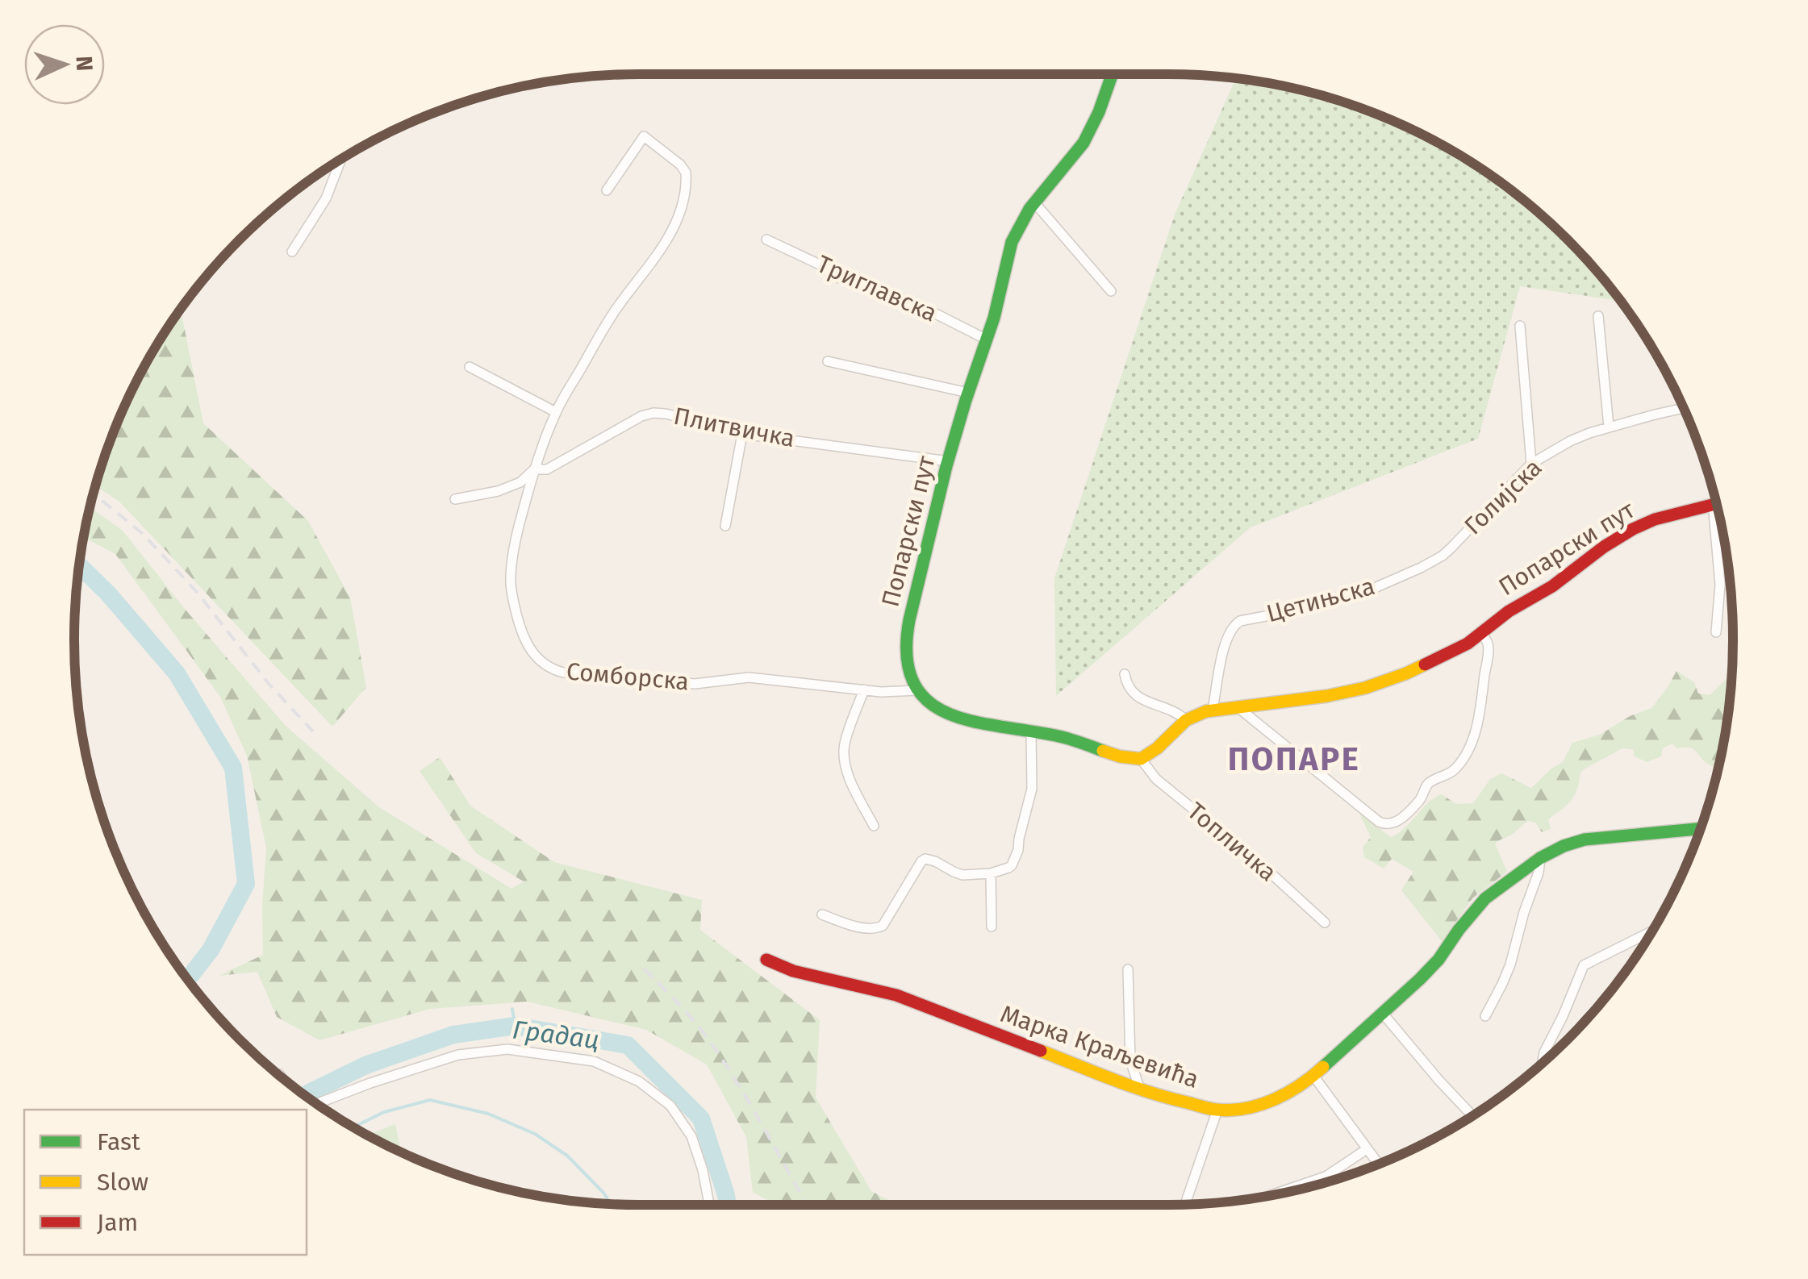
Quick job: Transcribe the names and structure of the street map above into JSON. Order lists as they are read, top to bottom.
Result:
{
  "streets": {
    "street": [
      "Триглавска",
      "Плитвичка",
      "Голијска",
      "Попарски пут",
      "Цетињска",
      "Сомборска",
      "Топличка",
      "Марка Краљевића"
    ]
  },
  "crossings": [
    ["Триглавска", "Попарски пут"],
    ["Плитвичка", "Попарски пут"],
    ["Плитвичка", "Сомборска"],
    ["Голијска", "Цетињска"],
    ["Попарски пут", "Цетињска"],
    ["Попарски пут", "Сомборска"],
    ["Попарски пут", "Топличка"]
  ],
  "districts": ["ПОПАРЕ"],
  "water": ["Градац"],
  "legend": ["Fast", "Slow", "Jam"],
  "north": "right"
}
